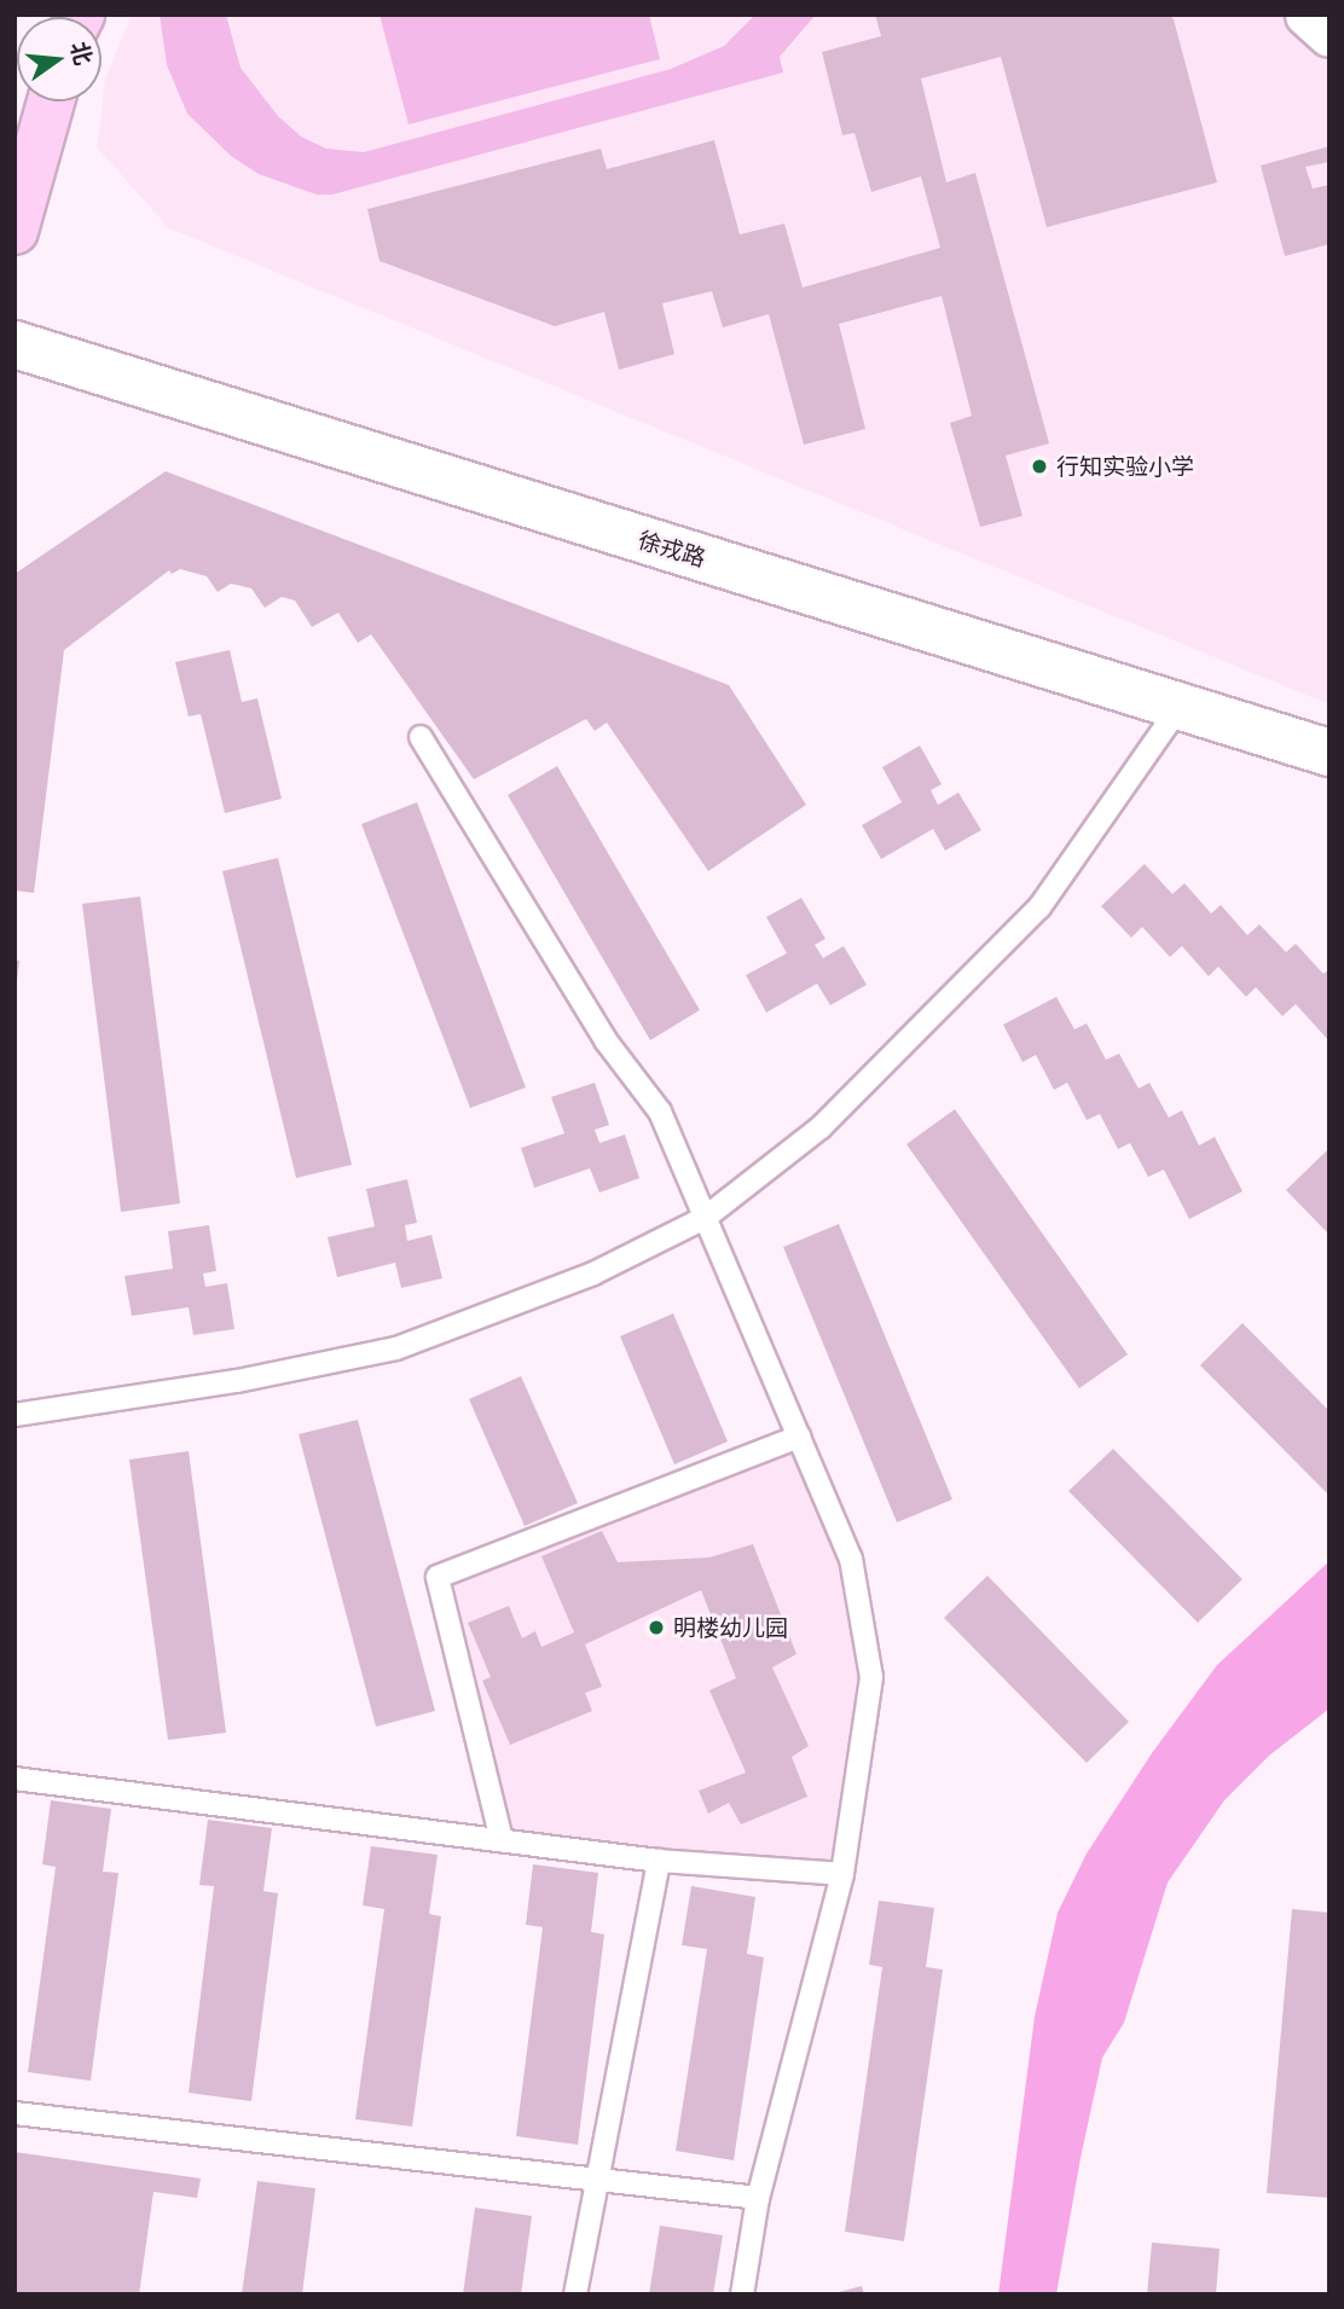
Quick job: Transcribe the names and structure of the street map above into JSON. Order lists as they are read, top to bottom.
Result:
{
  "streets": {
    "street": ["徐戎路"]
  },
  "places": ["行知实验小学", "明楼幼儿园"],
  "north": "right"
}
